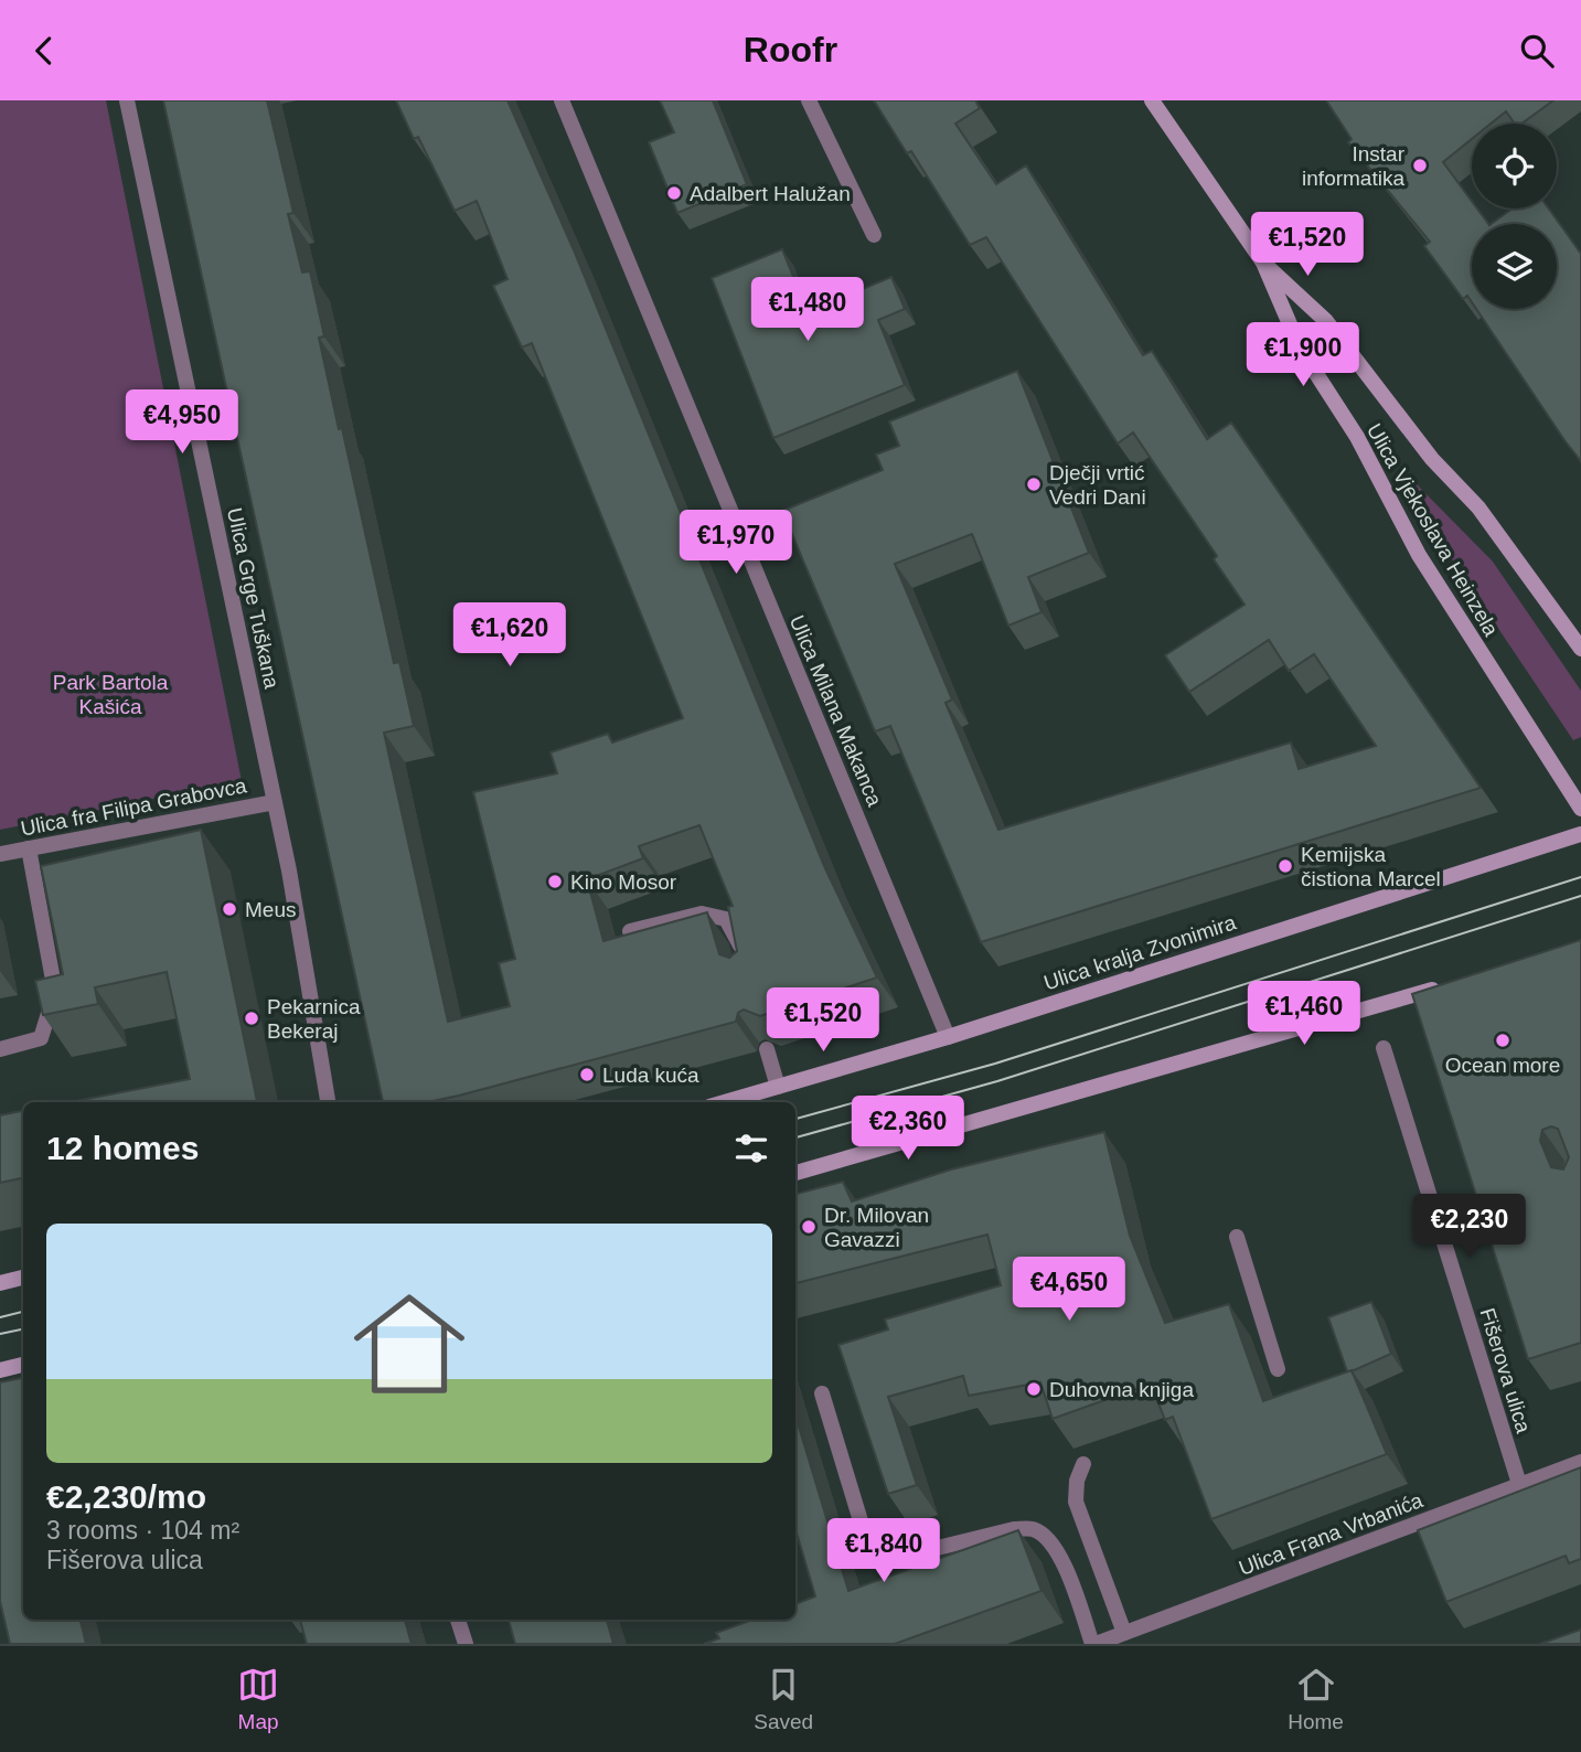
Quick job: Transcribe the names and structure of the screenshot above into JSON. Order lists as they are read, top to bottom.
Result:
{
  "streets": {
    "main road": ["Ulica Vjekoslava Heinzela", "Ulica kralja Zvonimira"],
    "street": [
      "Ulica Grge Tuškana",
      "Ulica Milana Makanca",
      "Ulica fra Filipa Grabovca",
      "Fišerova ulica",
      "Ulica Frana Vrbanića"
    ]
  },
  "crossings": [
    ["Ulica Grge Tuškana", "Ulica fra Filipa Grabovca"],
    ["Ulica Milana Makanca", "Ulica kralja Zvonimira"],
    ["Fišerova ulica", "Ulica Frana Vrbanića"]
  ],
  "parks": ["Park Bartola Kašića"],
  "places": [
    "Instar informatika",
    "Adalbert Halužan",
    "Dječji vrtić Vedri Dani",
    "Kemijska čistiona Marcel",
    "Kino Mosor",
    "Meus",
    "Pekarnica Bekeraj",
    "Ocean more",
    "Luda kuća",
    "Dr. Milovan Gavazzi",
    "Duhovna knjiga"
  ],
  "page": {
    "header": "Roofr",
    "price": [
      "€1,520",
      "€1,480",
      "€1,900",
      "€4,950",
      "€1,970",
      "€1,620",
      "€1,460",
      "€1,520",
      "€2,360",
      "€2,230",
      "€4,650",
      "€1,840"
    ],
    "heading": "12 homes",
    "list": [
      {
        "name": "€2,230/mo",
        "note": "3 rooms · 104 m² · Fišerova ulica"
      }
    ],
    "tabs": ["Map", "Saved", "Home"]
  }
}
